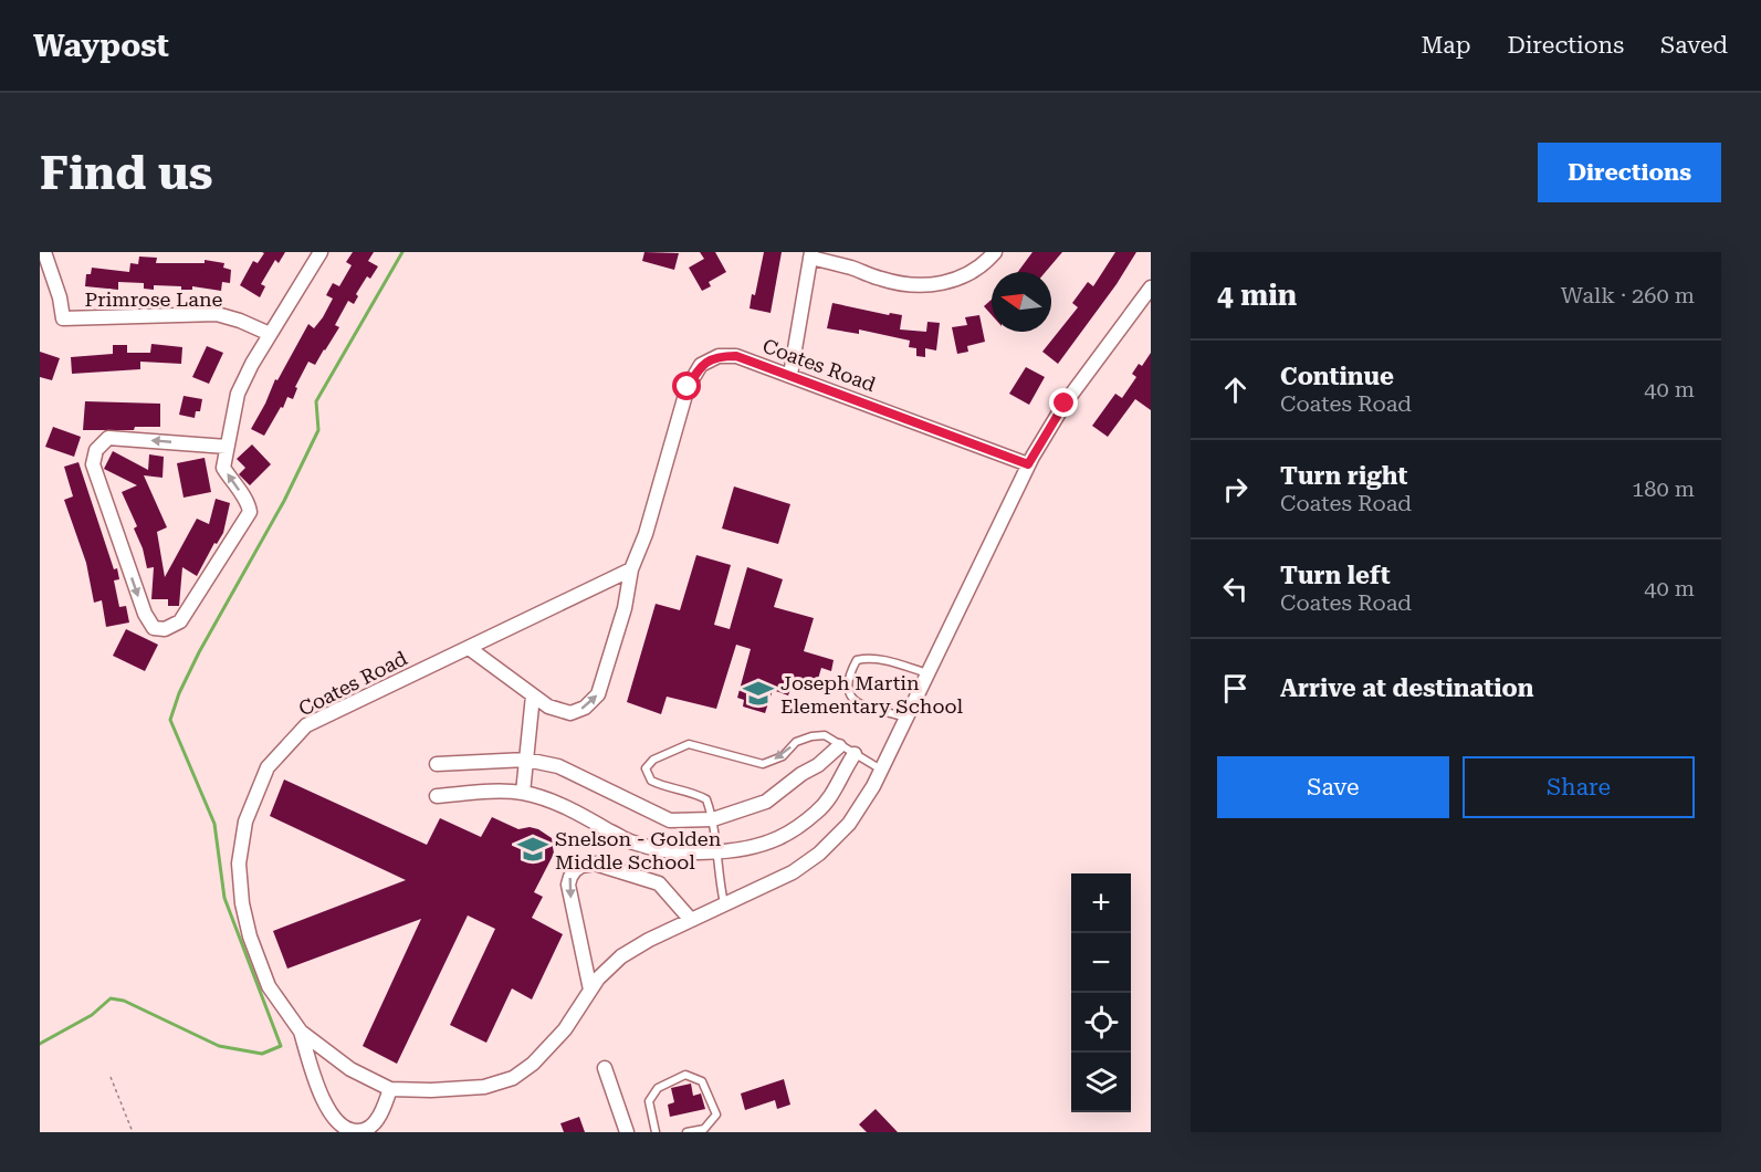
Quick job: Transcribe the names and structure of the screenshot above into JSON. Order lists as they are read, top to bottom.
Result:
{
  "streets": {
    "street": ["Primrose Lane", "Coates Road"]
  },
  "places": {
    "school or university": ["Joseph Martin Elementary School", "Snelson - Golden Middle School"]
  },
  "north": "left",
  "page": {
    "header": "Waypost",
    "nav": ["Map", "Directions", "Saved"],
    "buttons": [
      "Directions",
      ["Save", "Share"]
    ],
    "title": "Find us",
    "heading": ["4 min", "Walk · 260 m"],
    "list": [
      ["Continue", "Coates Road", "40 m"],
      ["Turn right", "Coates Road", "180 m"],
      ["Turn left", "Coates Road", "40 m"],
      "Arrive at destination"
    ],
    "map_buttons": ["+", "−"]
  }
}
